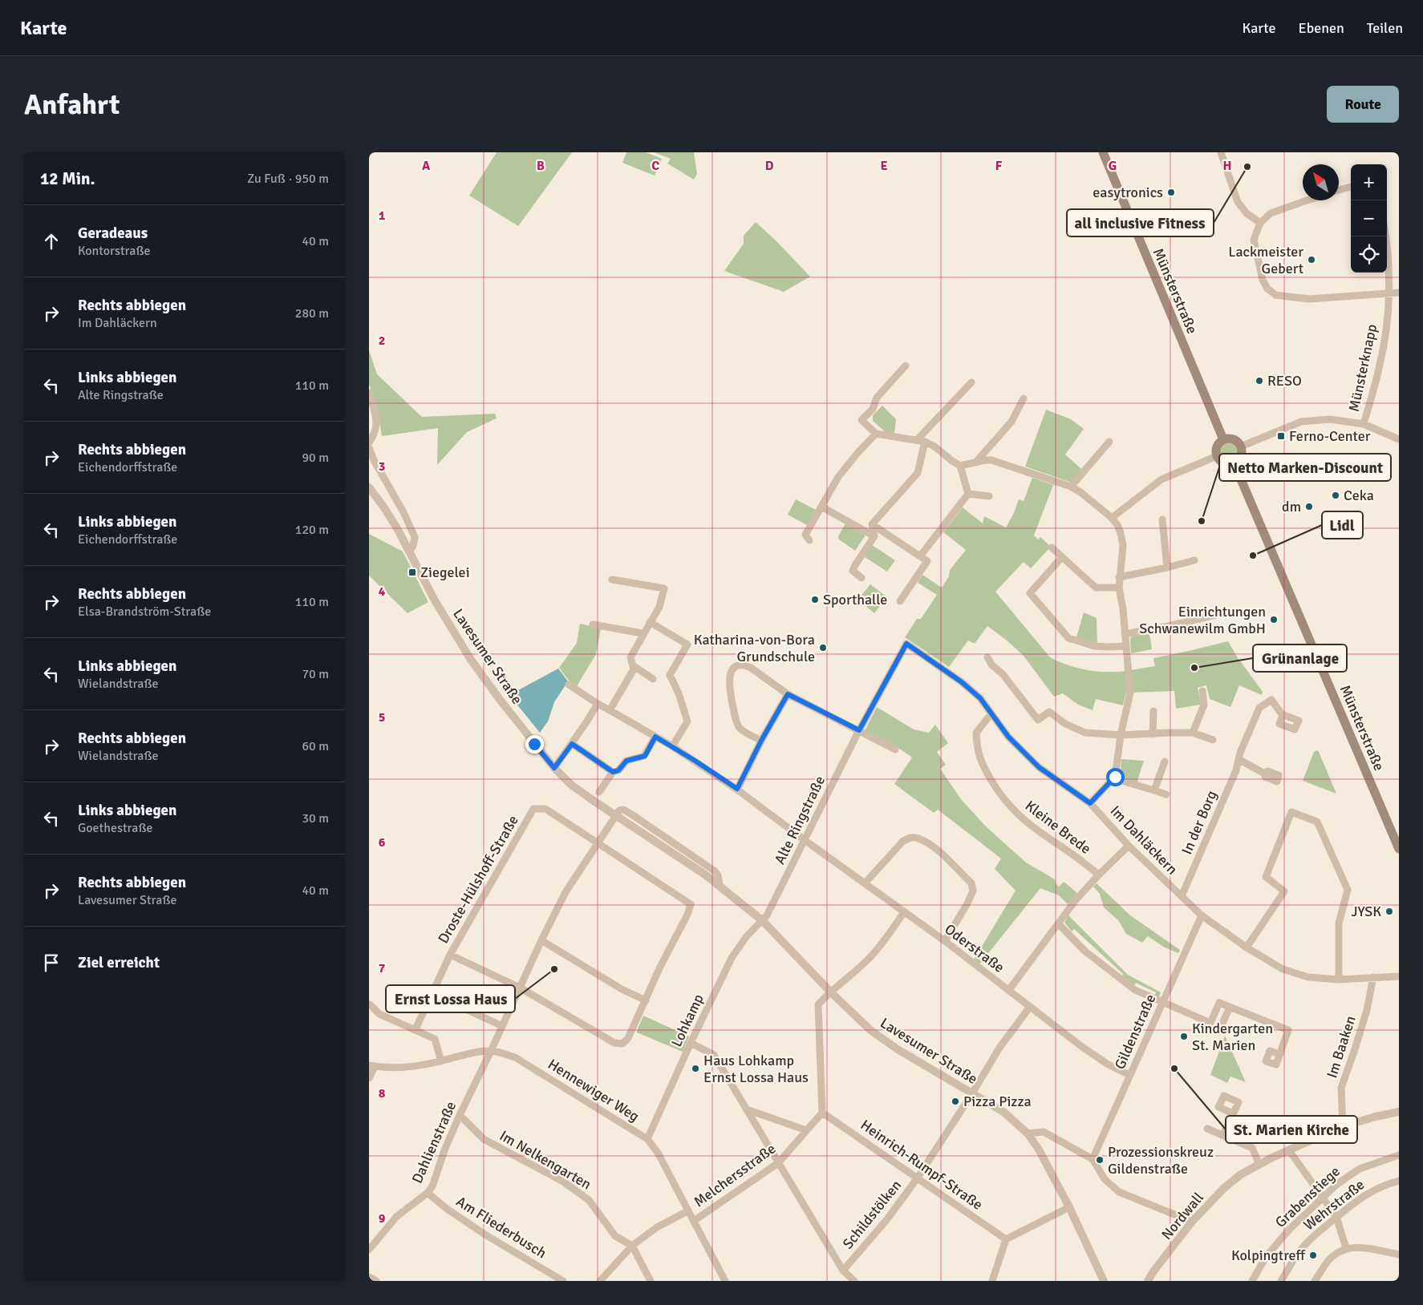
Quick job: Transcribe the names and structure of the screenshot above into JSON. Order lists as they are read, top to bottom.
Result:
{
  "streets": {
    "main road": ["Münsterstraße"],
    "street": [
      "Münsterknapp",
      "Lavesumer Straße",
      "Alte Ringstraße",
      "In der Borg",
      "Kleine Brede",
      "Im Dahläckern",
      "Droste-Hülshoff-Straße",
      "Oderstraße",
      "Lohkamp",
      "Gildenstraße",
      "Im Baaken",
      "Hennewiger Weg",
      "Dahlienstraße",
      "Im Nelkengarten",
      "Heinrich-Rumpf-Straße",
      "Melchersstraße",
      "Grabenstiege",
      "Wehrstraße",
      "Schildstölken",
      "Nordwall",
      "Am Fliederbusch"
    ]
  },
  "crossings": [
    ["Lavesumer Straße", "Alte Ringstraße"],
    ["Lavesumer Straße", "Lohkamp"],
    ["Lavesumer Straße", "Dahlienstraße"],
    ["Lavesumer Straße", "Schildstölken"],
    ["Alte Ringstraße", "Im Dahläckern"],
    ["Alte Ringstraße", "Oderstraße"],
    ["Alte Ringstraße", "Lohkamp"],
    ["In der Borg", "Im Dahläckern"],
    ["Kleine Brede", "Im Dahläckern"],
    ["Im Dahläckern", "Gildenstraße"],
    ["Im Dahläckern", "Im Baaken"],
    ["Droste-Hülshoff-Straße", "Dahlienstraße"],
    ["Oderstraße", "Gildenstraße"],
    ["Oderstraße", "Schildstölken"],
    ["Lohkamp", "Hennewiger Weg"],
    ["Im Baaken", "Nordwall"],
    ["Hennewiger Weg", "Dahlienstraße"],
    ["Hennewiger Weg", "Melchersstraße"],
    ["Dahlienstraße", "Im Nelkengarten"],
    ["Dahlienstraße", "Am Fliederbusch"],
    ["Heinrich-Rumpf-Straße", "Melchersstraße"],
    ["Heinrich-Rumpf-Straße", "Schildstölken"]
  ],
  "places": {
    "other": [
      "all inclusive Fitness",
      "easytronics",
      "Lackmeister Gebert",
      "RESO",
      "Ceka",
      "dm",
      "Netto Marken-Discount",
      "Lidl",
      "Sporthalle",
      "Einrichtungen Schwanewilm GmbH",
      "Katharina-von-Bora Grundschule",
      "Grünanlage",
      "JYSK",
      "Ernst Lossa Haus",
      "Kindergarten St. Marien",
      "Haus Lohkamp Ernst Lossa Haus",
      "St. Marien Kirche",
      "Pizza Pizza",
      "Prozessionskreuz Gildenstraße",
      "Kolpingtreff"
    ],
    "transit": ["Ferno-Center", "Ziegelei"]
  },
  "north": "top left",
  "page": {
    "header": "Karte",
    "nav": ["Karte", "Ebenen", "Teilen"],
    "buttons": "Route",
    "title": "Anfahrt",
    "heading": ["12 Min.", "Zu Fuß · 950 m"],
    "map_buttons": ["+", "−"],
    "list": [
      ["Geradeaus", "Kontorstraße", "40 m"],
      ["Rechts abbiegen", "Im Dahläckern", "280 m"],
      ["Links abbiegen", "Alte Ringstraße", "110 m"],
      ["Rechts abbiegen", "Eichendorffstraße", "90 m"],
      ["Links abbiegen", "Eichendorffstraße", "120 m"],
      ["Rechts abbiegen", "Elsa-Brandström-Straße", "110 m"],
      ["Links abbiegen", "Wielandstraße", "70 m"],
      ["Rechts abbiegen", "Wielandstraße", "60 m"],
      ["Links abbiegen", "Goethestraße", "30 m"],
      ["Rechts abbiegen", "Lavesumer Straße", "40 m"],
      "Ziel erreicht"
    ]
  },
  "grid": {
    "columns": [
      "A",
      "B",
      "C",
      "D",
      "E",
      "F",
      "G",
      "H"
    ],
    "rows": [
      "1",
      "2",
      "3",
      "4",
      "5",
      "6",
      "7",
      "8",
      "9"
    ]
  }
}
